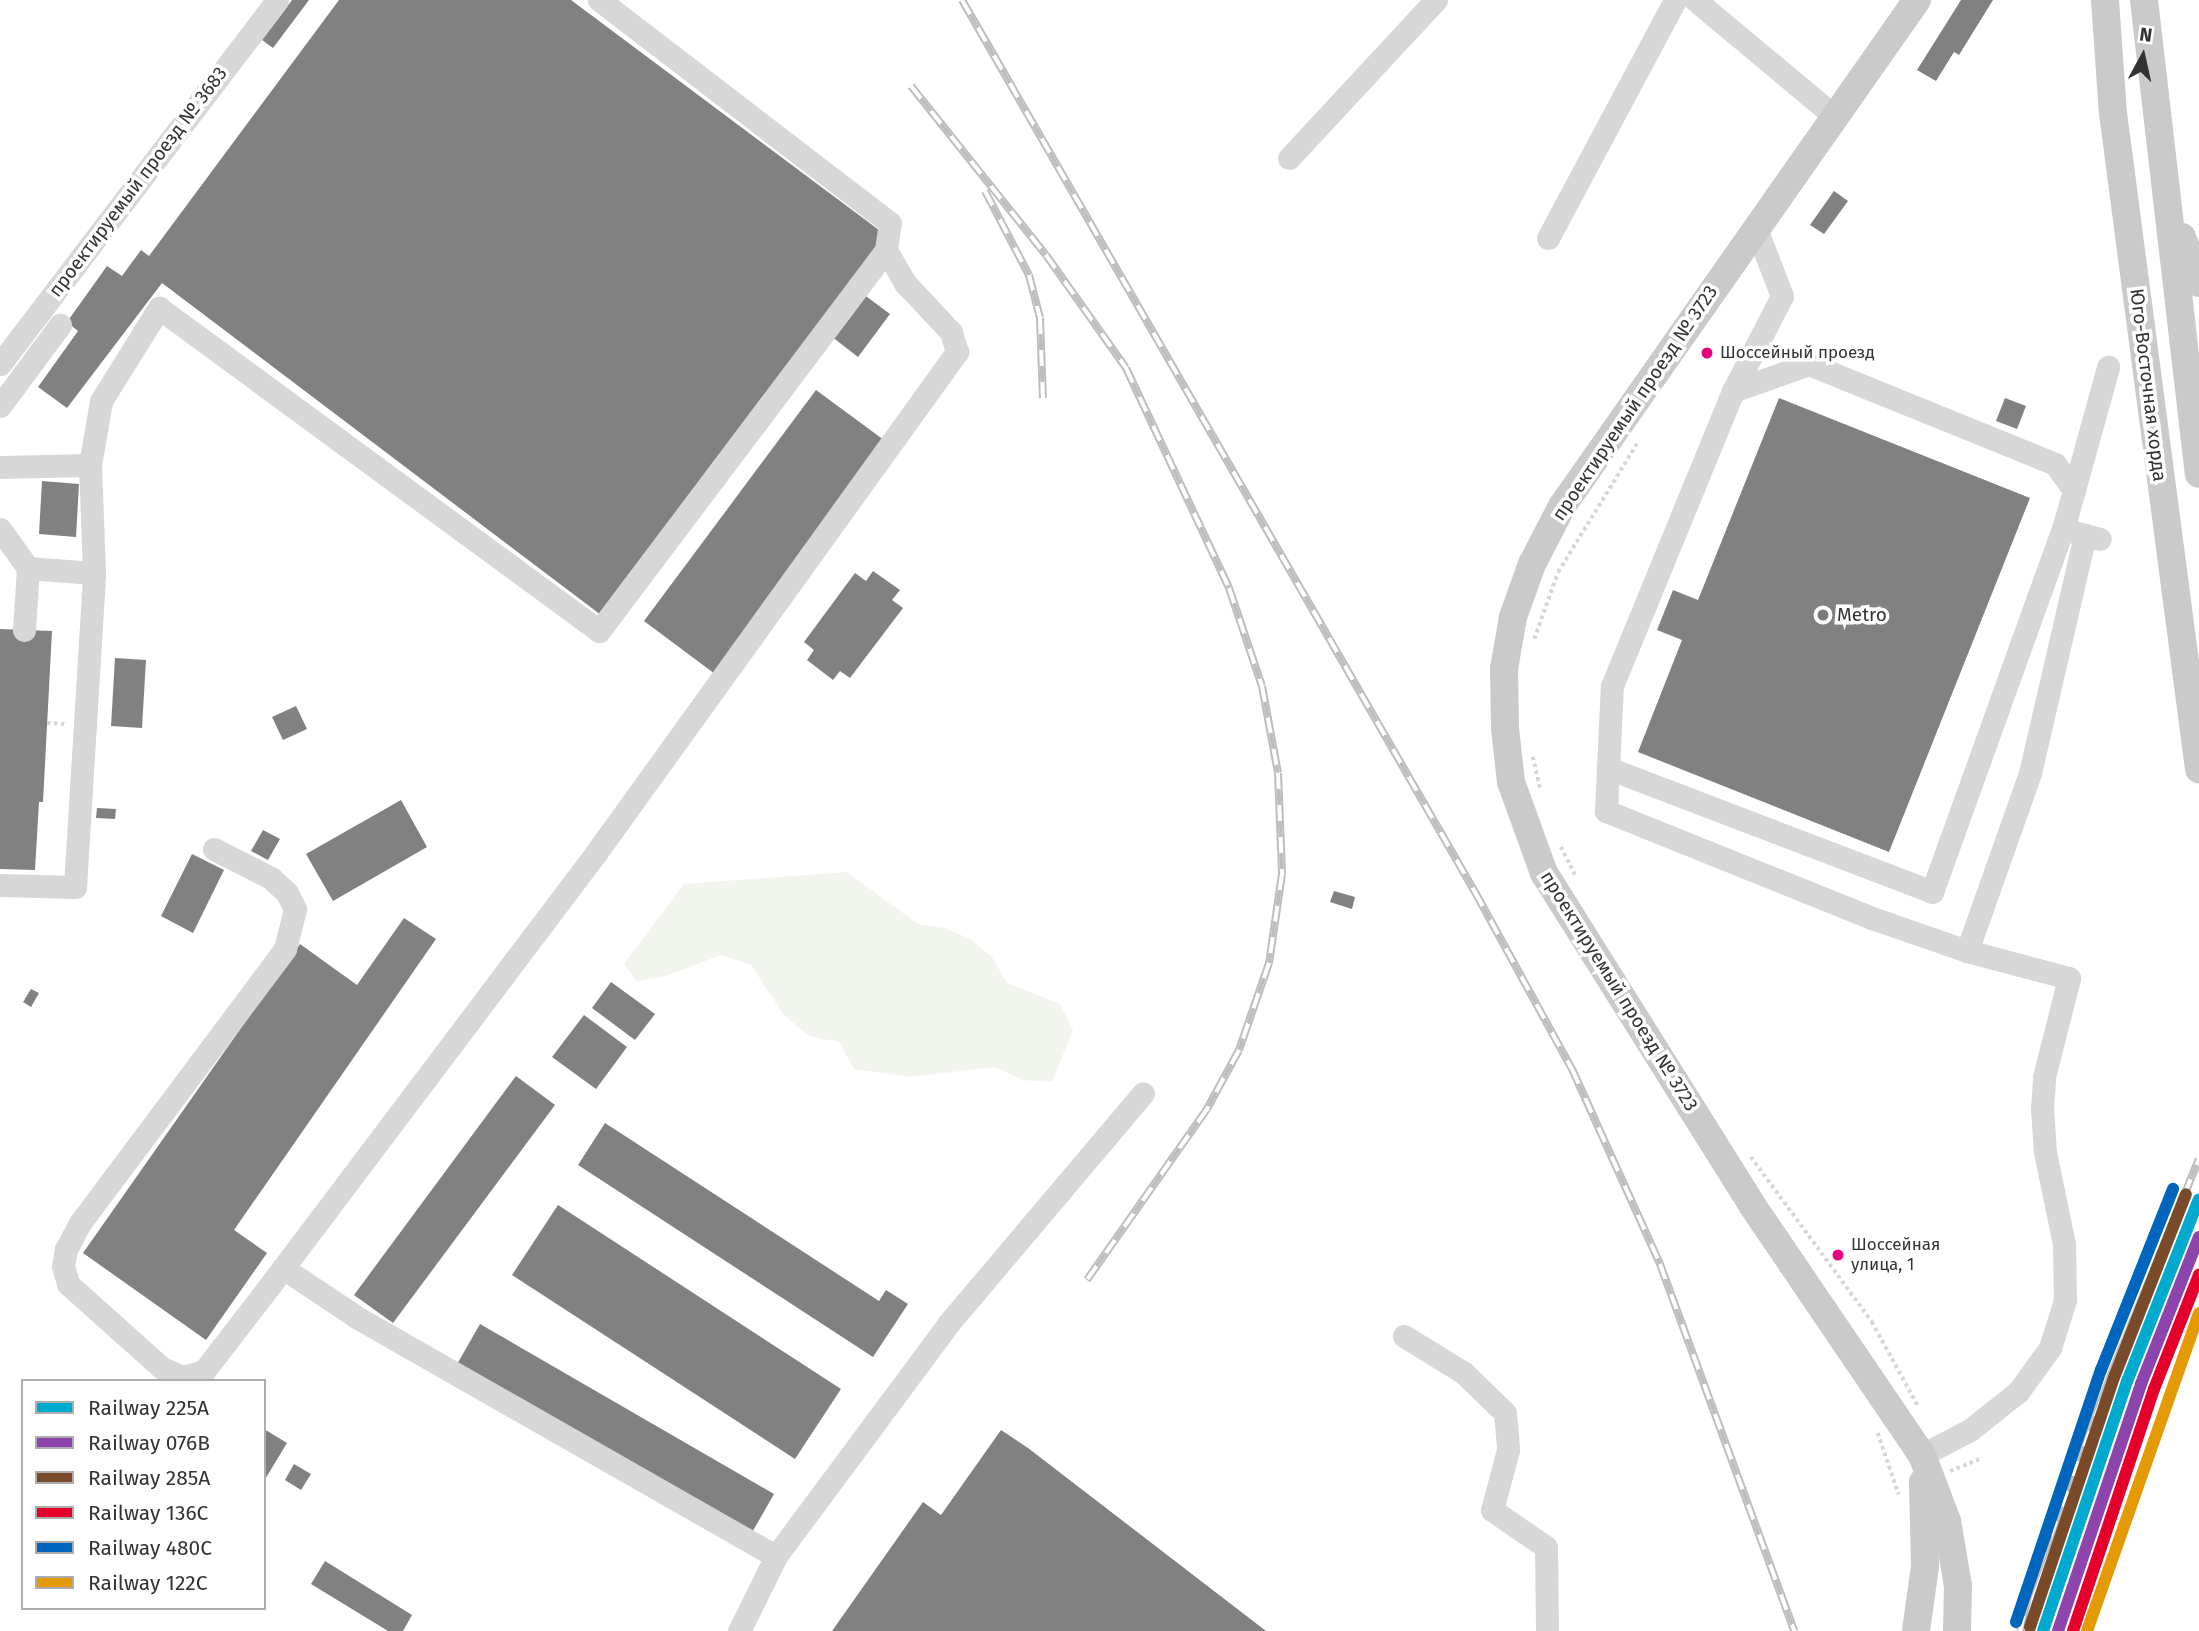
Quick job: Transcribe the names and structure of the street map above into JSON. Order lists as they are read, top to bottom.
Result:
{
  "streets": {
    "main road": ["Юго-Восточная хорда", "проектируемый проезд № 3723"],
    "street": ["проектируемый проезд № 3683"]
  },
  "places": ["Шоссейный проезд", "Metro", "Шоссейная улица, 1"],
  "lines": [
    "rail line 480С",
    "rail line 285А",
    "rail line 225А",
    "rail line 076В",
    "rail line 136С",
    "rail line 122С"
  ],
  "legend": [
    "Railway 225А",
    "Railway 076В",
    "Railway 285А",
    "Railway 136С",
    "Railway 480С",
    "Railway 122С"
  ],
  "north": "top"
}
